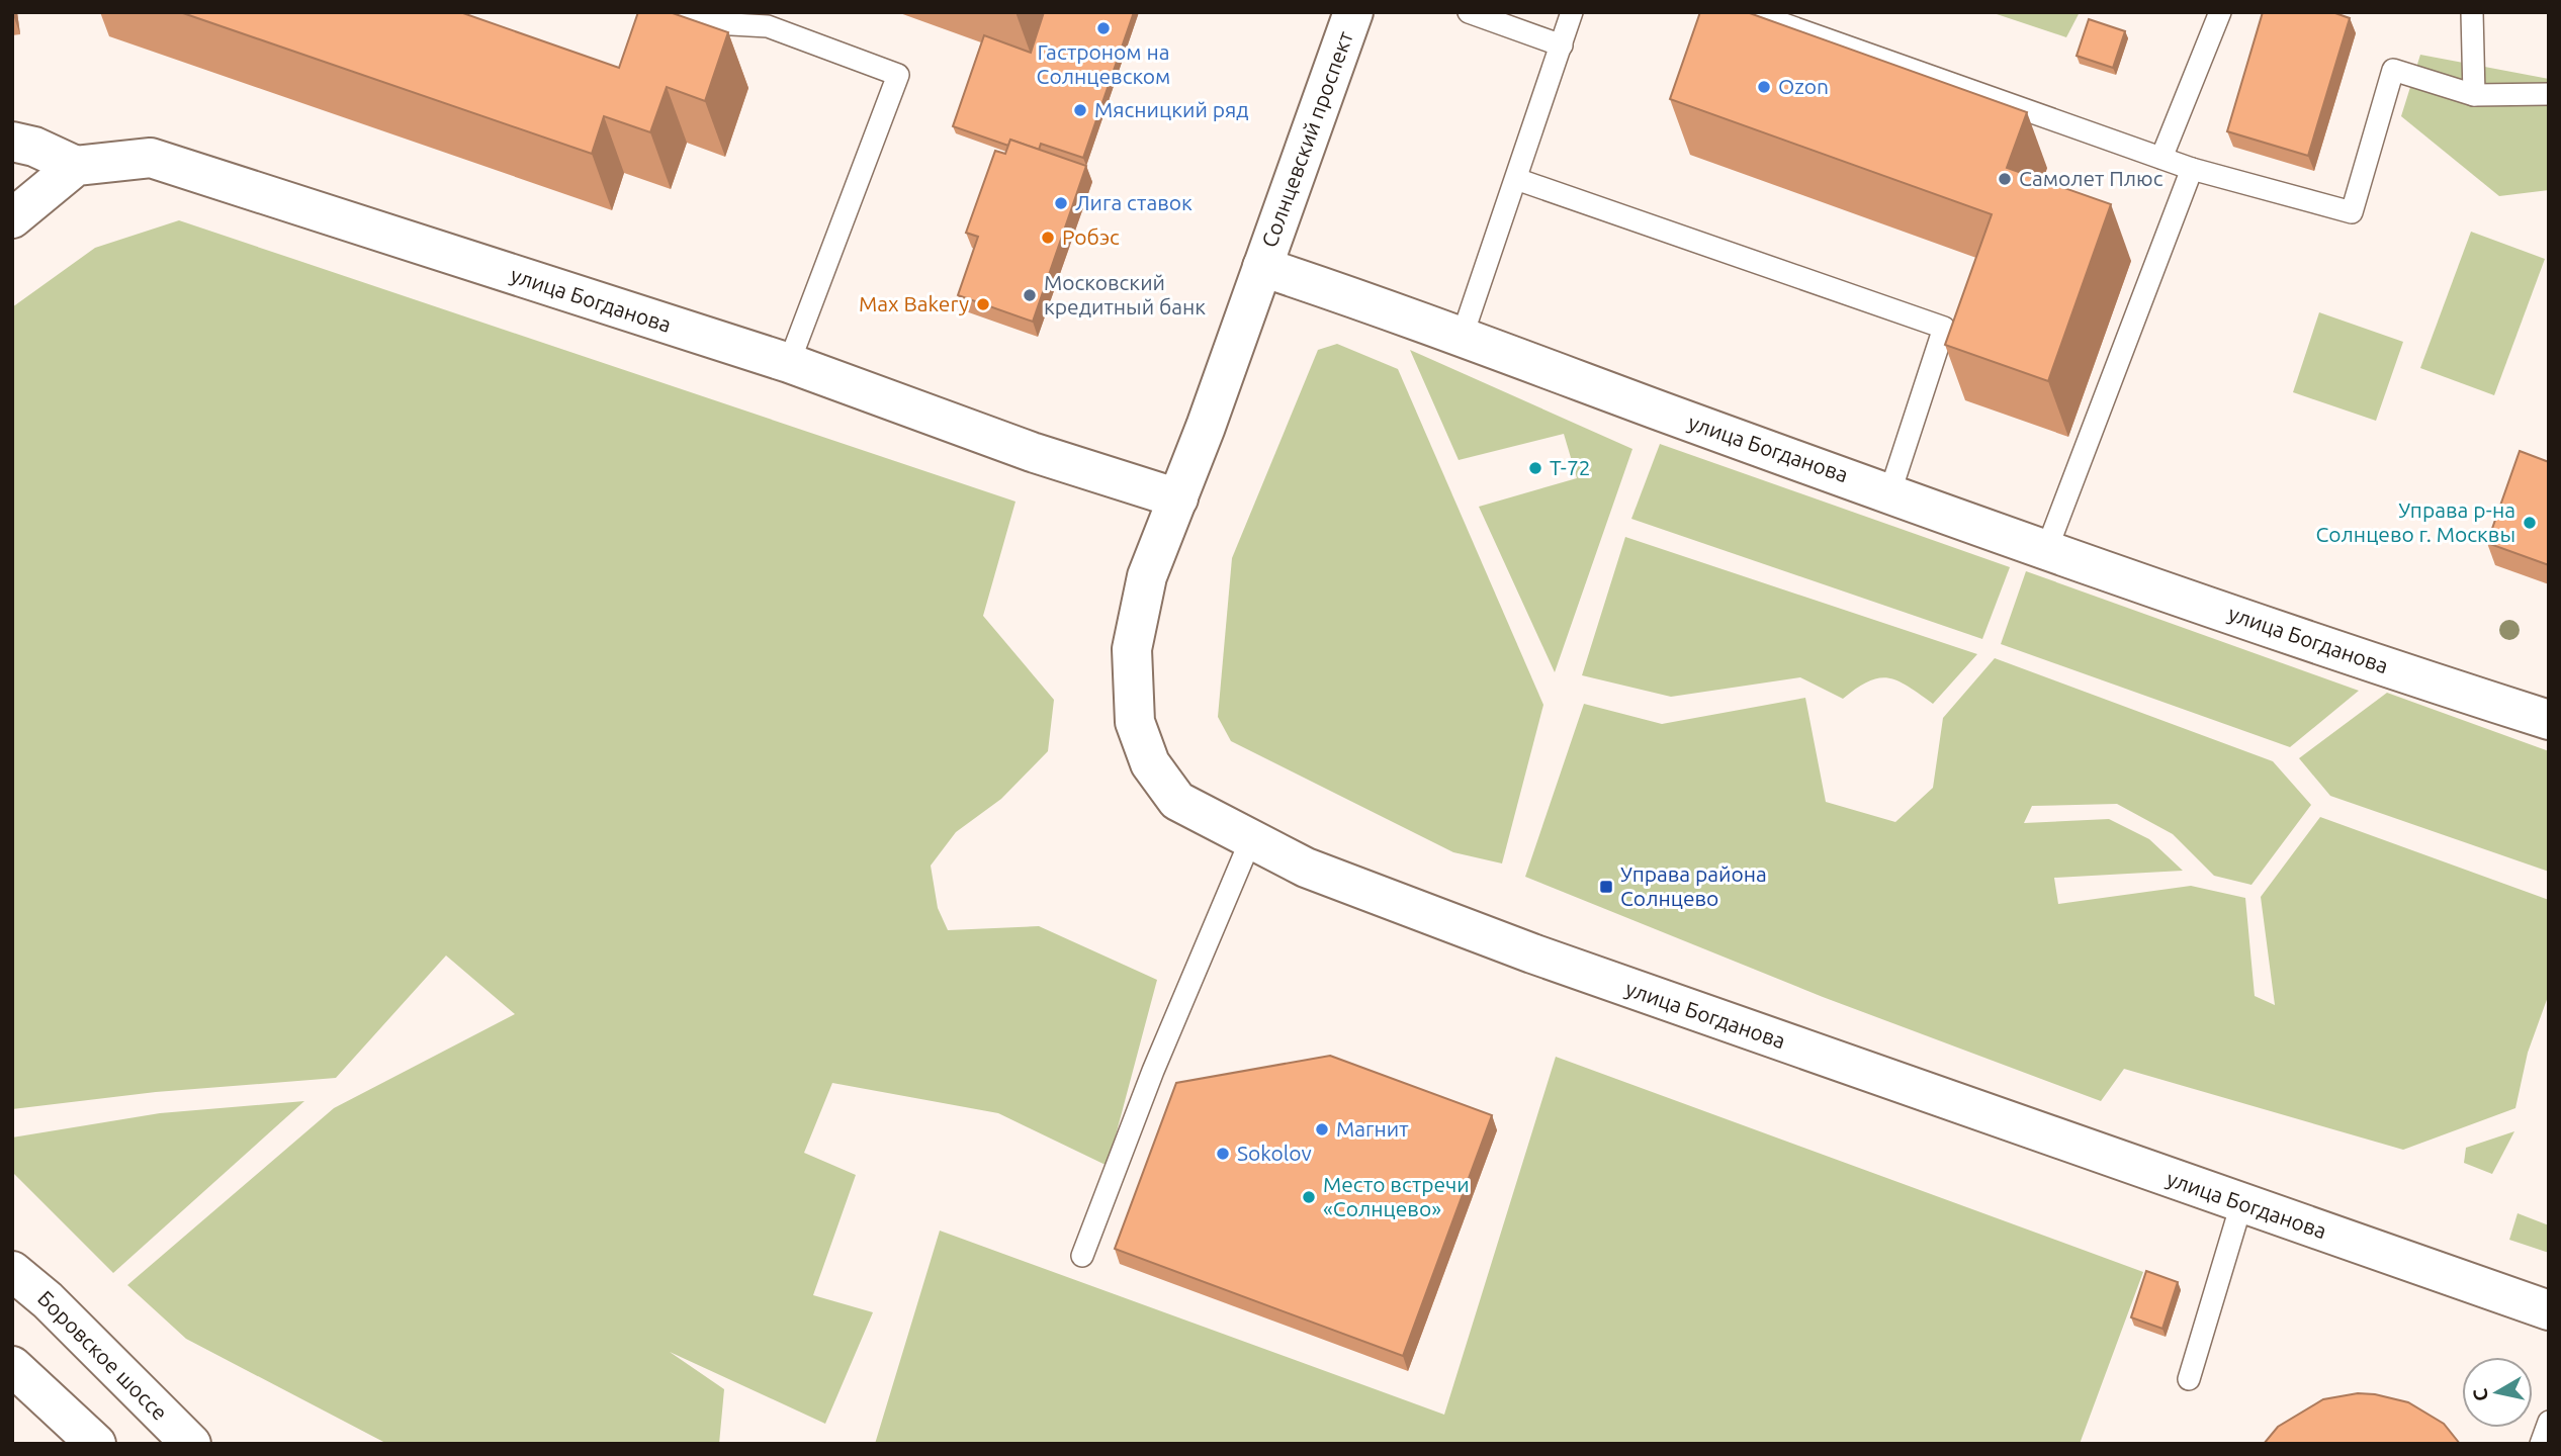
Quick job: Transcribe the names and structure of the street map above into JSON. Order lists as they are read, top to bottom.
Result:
{
  "streets": {
    "street": ["Солнцевский проспект", "улица Богданова", "Боровское шоссе"]
  },
  "crossings": [
    ["Солнцевский проспект", "улица Богданова"]
  ],
  "places": {
    "other": [
      "Гастроном на Солнцевском",
      "Ozon",
      "Мясницкий ряд",
      "Самолет Плюс",
      "Лига ставок",
      "Робэс",
      "Московский кредитный банк",
      "Max Bakery",
      "Т-72",
      "Управа р-на Солнцево г. Москвы",
      "Магнит",
      "Sokolov",
      "Место встречи «Солнцево»"
    ],
    "transit": ["Управа района Солнцево"]
  },
  "north": "left"
}
